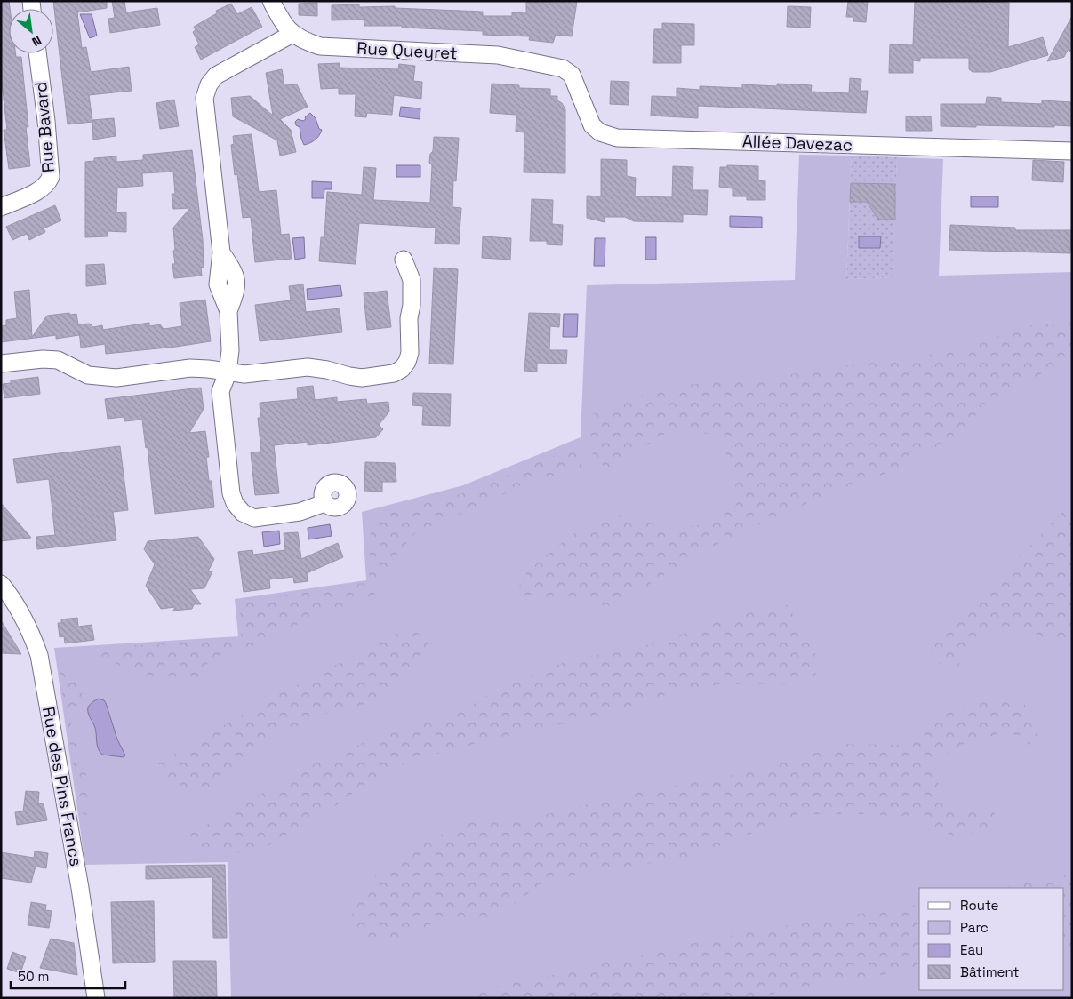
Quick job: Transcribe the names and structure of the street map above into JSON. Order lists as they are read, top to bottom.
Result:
{
  "streets": {
    "street": [
      "Rue Queyret",
      "Rue Bavard",
      "Allée Davezac",
      "Rue des Pins Francs"
    ]
  },
  "crossings": [
    ["Rue Queyret", "Allée Davezac"]
  ],
  "legend": [
    "Route",
    "Parc",
    "Eau",
    "Bâtiment"
  ],
  "scale_bar": "50 m",
  "north": "bottom right"
}
